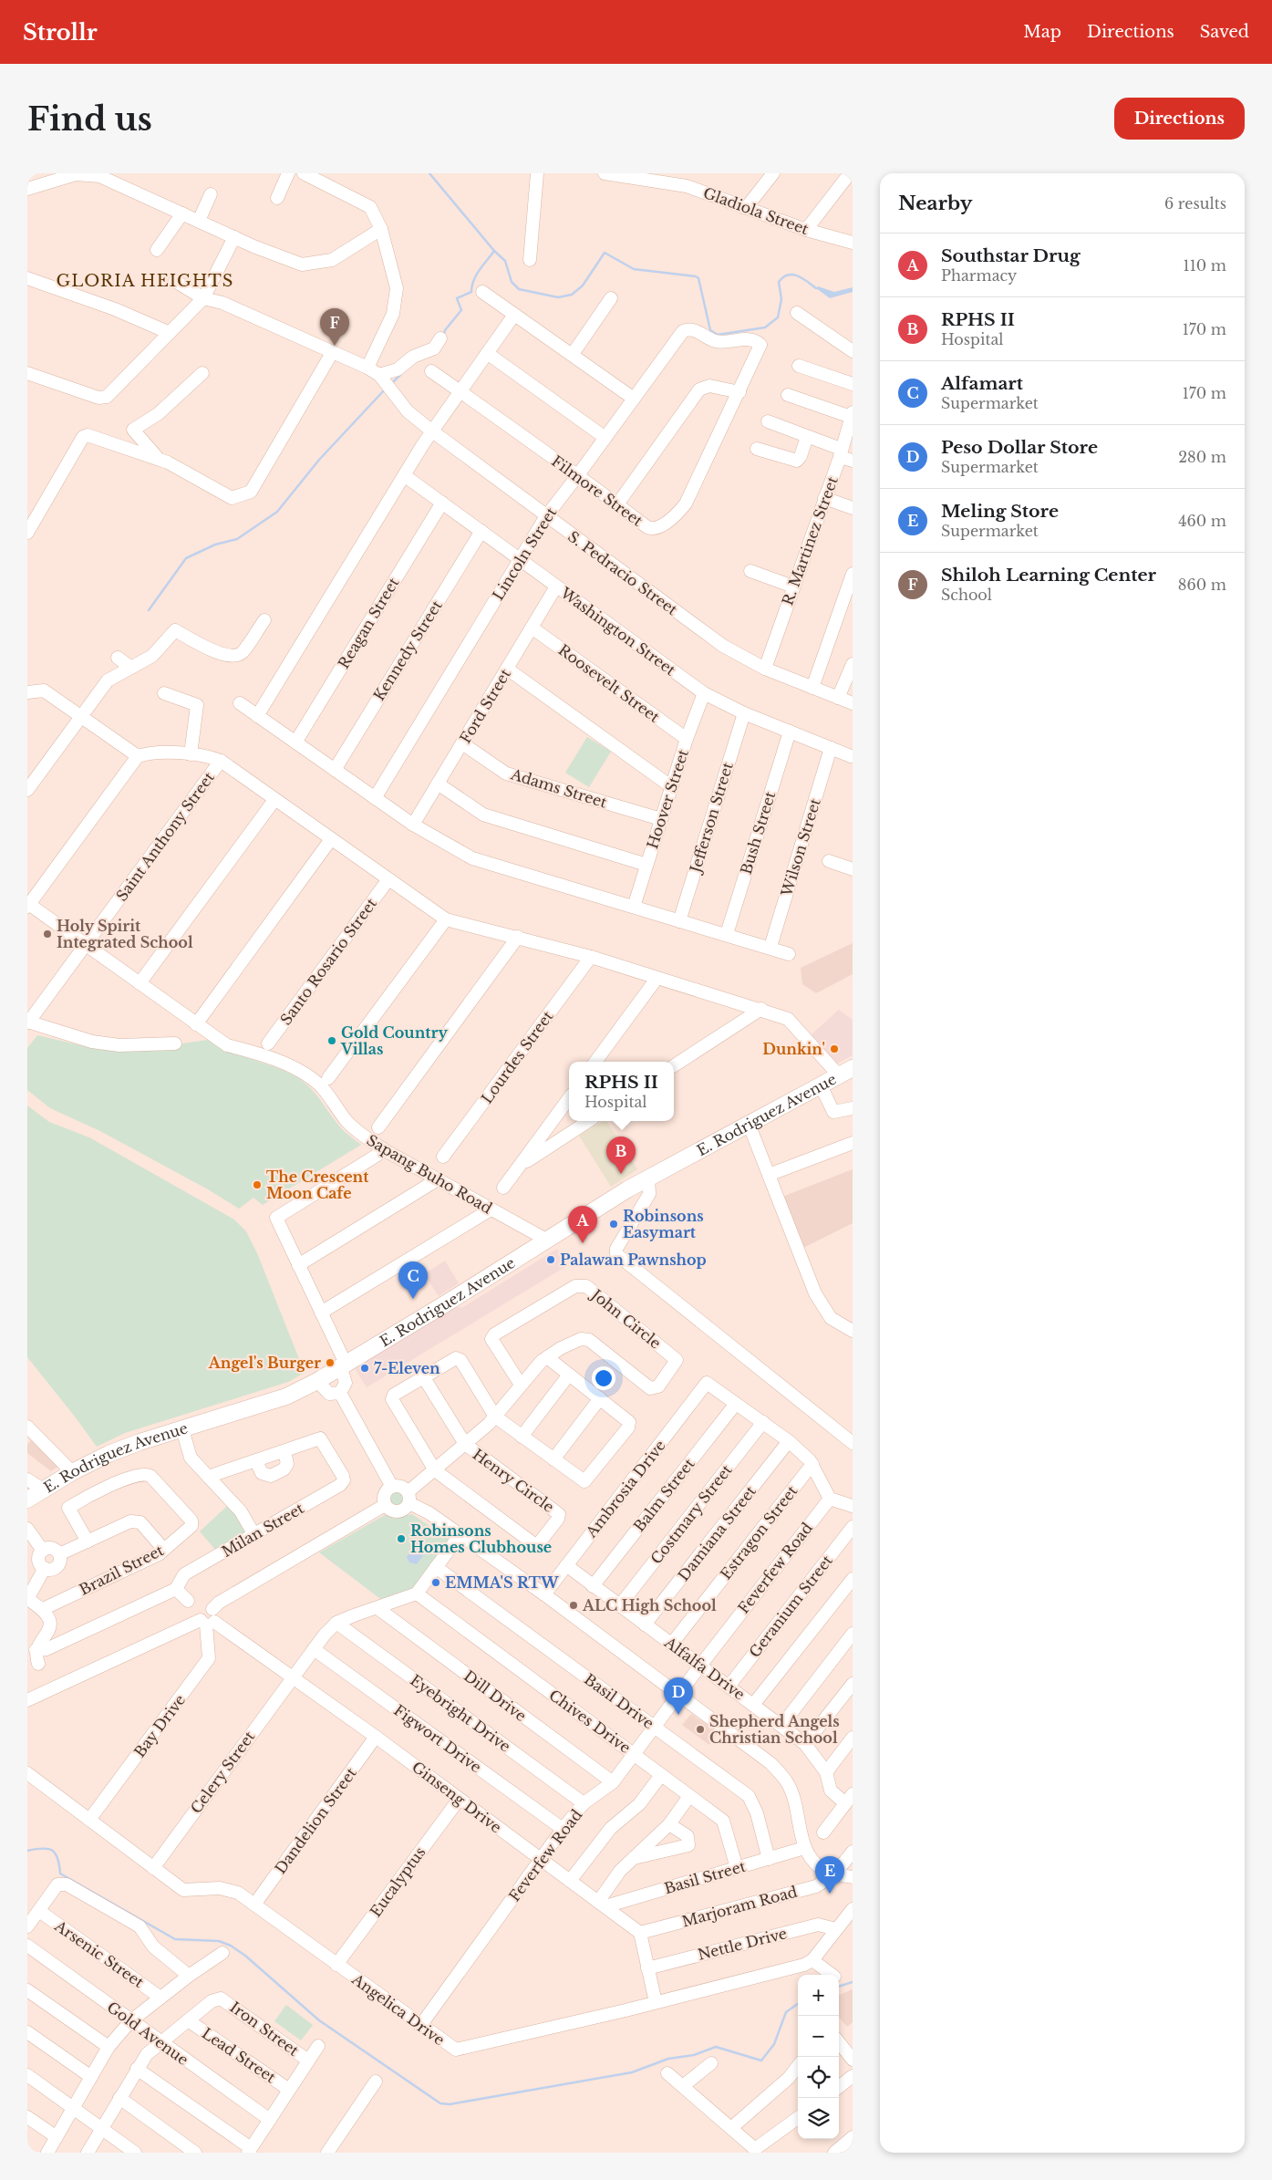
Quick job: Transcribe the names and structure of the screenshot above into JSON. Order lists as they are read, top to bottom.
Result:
{
  "streets": {
    "main road": ["E. Rodriguez Avenue"],
    "street": [
      "Gladiola Street",
      "Filmore Street",
      "R. Martinez Street",
      "Lincoln Street",
      "S. Pedracio Street",
      "Reagan Street",
      "Washington Street",
      "Kennedy Street",
      "Roosevelt Street",
      "Ford Street",
      "Adams Street",
      "Hoover Street",
      "Jefferson Street",
      "Bush Street",
      "Saint Anthony Street",
      "Wilson Street",
      "Santo Rosario Street",
      "Lourdes Street",
      "Sapang Buho Road",
      "John Circle",
      "Henry Circle",
      "Ambrosia Drive",
      "Balm Street",
      "Costmary Street",
      "Milan Street",
      "Estragon Street",
      "Damiana Street",
      "Feverfew Road",
      "Brazil Street",
      "Geranium Street",
      "Alfalfa Drive",
      "Dill Drive",
      "Basil Drive",
      "Eyebright Drive",
      "Chives Drive",
      "Bay Drive",
      "Figwort Drive",
      "Celery Street",
      "Ginseng Drive",
      "Dandelion Street",
      "Basil Street",
      "Eucalyptus",
      "Marjoram Road",
      "Nettle Drive",
      "Arsenic Street",
      "Angelica Drive",
      "Iron Street",
      "Gold Avenue",
      "Lead Street"
    ]
  },
  "crossings": [
    ["Filmore Street", "Lincoln Street"],
    ["R. Martinez Street", "S. Pedracio Street"],
    ["Lincoln Street", "S. Pedracio Street"],
    ["Lincoln Street", "Washington Street"],
    ["Reagan Street", "Washington Street"],
    ["Washington Street", "Kennedy Street"],
    ["Washington Street", "Ford Street"],
    ["Washington Street", "Hoover Street"],
    ["Washington Street", "Jefferson Street"],
    ["Washington Street", "Bush Street"],
    ["Washington Street", "Wilson Street"],
    ["Roosevelt Street", "Ford Street"],
    ["Roosevelt Street", "Hoover Street"],
    ["Ford Street", "Adams Street"],
    ["Adams Street", "Hoover Street"],
    ["Saint Anthony Street", "Sapang Buho Road"],
    ["E. Rodriguez Avenue", "Sapang Buho Road"],
    ["Ambrosia Drive", "Balm Street"],
    ["Ambrosia Drive", "Alfalfa Drive"],
    ["Balm Street", "Alfalfa Drive"],
    ["Costmary Street", "Alfalfa Drive"],
    ["Estragon Street", "Alfalfa Drive"],
    ["Damiana Street", "Alfalfa Drive"],
    ["Feverfew Road", "Alfalfa Drive"],
    ["Feverfew Road", "Dill Drive"],
    ["Feverfew Road", "Basil Drive"],
    ["Feverfew Road", "Eyebright Drive"],
    ["Feverfew Road", "Chives Drive"],
    ["Feverfew Road", "Figwort Drive"],
    ["Feverfew Road", "Ginseng Drive"],
    ["Feverfew Road", "Angelica Drive"],
    ["Geranium Street", "Alfalfa Drive"],
    ["Basil Drive", "Basil Street"],
    ["Eyebright Drive", "Celery Street"],
    ["Chives Drive", "Basil Street"],
    ["Bay Drive", "Ginseng Drive"],
    ["Bay Drive", "Angelica Drive"],
    ["Figwort Drive", "Celery Street"],
    ["Celery Street", "Ginseng Drive"],
    ["Celery Street", "Angelica Drive"],
    ["Ginseng Drive", "Dandelion Street"],
    ["Ginseng Drive", "Basil Street"],
    ["Ginseng Drive", "Eucalyptus"],
    ["Ginseng Drive", "Marjoram Road"],
    ["Dandelion Street", "Angelica Drive"],
    ["Eucalyptus", "Angelica Drive"],
    ["Iron Street", "Lead Street"]
  ],
  "districts": ["GLORIA HEIGHTS"],
  "places": [
    "Holy Spirit Integrated School",
    "Gold Country Villas",
    "Dunkin'",
    "The Crescent Moon Cafe",
    "Robinsons Easymart",
    "Palawan Pawnshop",
    "Angel's Burger",
    "7-Eleven",
    "Robinsons Homes Clubhouse",
    "EMMA'S RTW",
    "ALC High School",
    "Shepherd Angels Christian School"
  ],
  "page": {
    "header": "Strollr",
    "nav": ["Map", "Directions", "Saved"],
    "buttons": "Directions",
    "title": "Find us",
    "heading": ["Nearby", "6 results"],
    "list": [
      {
        "mark": "A",
        "name": "Southstar Drug",
        "note": "Pharmacy",
        "value": "110 m"
      },
      {
        "mark": "B",
        "name": "RPHS II",
        "note": "Hospital",
        "value": "170 m"
      },
      {
        "mark": "C",
        "name": "Alfamart",
        "note": "Supermarket",
        "value": "170 m"
      },
      {
        "mark": "D",
        "name": "Peso Dollar Store",
        "note": "Supermarket",
        "value": "280 m"
      },
      {
        "mark": "E",
        "name": "Meling Store",
        "note": "Supermarket",
        "value": "460 m"
      },
      {
        "mark": "F",
        "name": "Shiloh Learning Center",
        "note": "School",
        "value": "860 m"
      }
    ],
    "pins": [
      "F",
      "B",
      "A",
      "C",
      "D",
      "E"
    ],
    "popup": ["RPHS II", "Hospital"],
    "map_buttons": ["+", "−"]
  }
}
